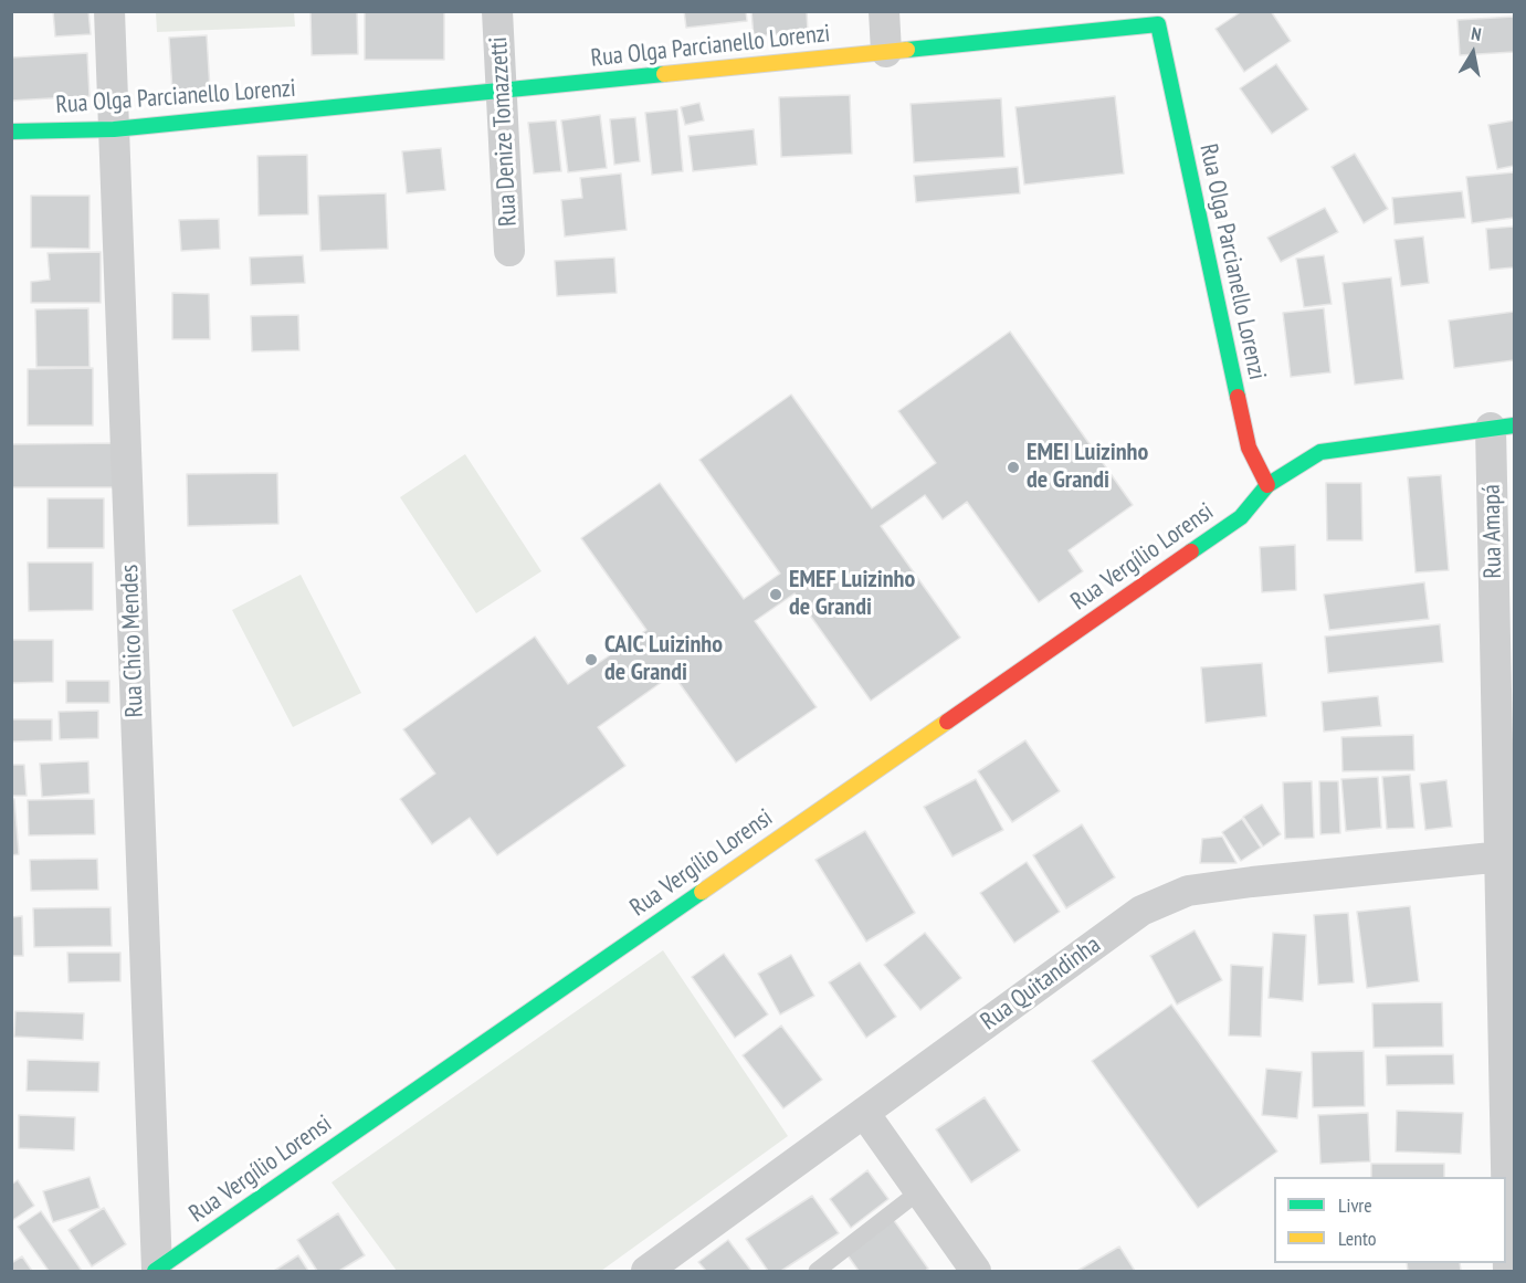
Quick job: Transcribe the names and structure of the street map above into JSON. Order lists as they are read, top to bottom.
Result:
{
  "streets": {
    "street": [
      "Rua Olga Parcianello Lorenzi",
      "Rua Denize Tomazzetti",
      "Rua Amapá",
      "Rua Vergílio Lorensi",
      "Rua Chico Mendes",
      "Rua Quitandinha"
    ]
  },
  "crossings": [
    ["Rua Olga Parcianello Lorenzi", "Rua Denize Tomazzetti"],
    ["Rua Olga Parcianello Lorenzi", "Rua Vergílio Lorensi"],
    ["Rua Olga Parcianello Lorenzi", "Rua Chico Mendes"],
    ["Rua Amapá", "Rua Quitandinha"],
    ["Rua Vergílio Lorensi", "Rua Chico Mendes"]
  ],
  "places": ["EMEI Luizinho de Grandi", "EMEF Luizinho de Grandi", "CAIC Luizinho de Grandi"],
  "legend": ["Livre", "Lento"],
  "north": "top"
}
